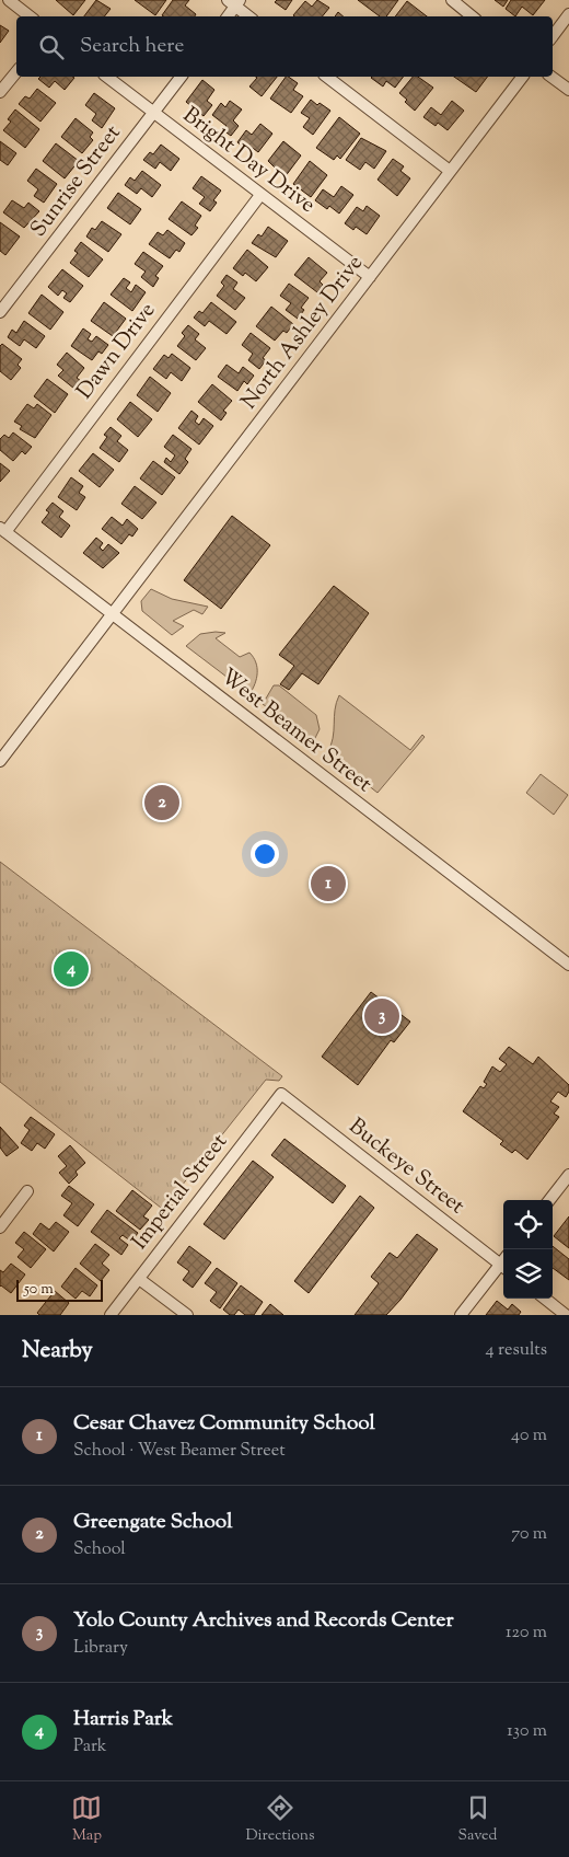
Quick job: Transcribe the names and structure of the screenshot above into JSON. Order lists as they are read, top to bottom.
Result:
{
  "streets": {
    "street": [
      "Bright Day Drive",
      "Sunrise Street",
      "North Ashley Drive",
      "Dawn Drive",
      "West Beamer Street",
      "Buckeye Street",
      "Imperial Street"
    ]
  },
  "crossings": [
    ["Bright Day Drive", "Sunrise Street"],
    ["Bright Day Drive", "North Ashley Drive"],
    ["Bright Day Drive", "Dawn Drive"],
    ["North Ashley Drive", "West Beamer Street"],
    ["Dawn Drive", "West Beamer Street"],
    ["Buckeye Street", "Imperial Street"]
  ],
  "scale_bar": "50 m",
  "page": {
    "search": "Search here",
    "pins": [
      "2",
      "1",
      "4",
      "3"
    ],
    "scale": "50 m",
    "heading": ["Nearby", "4 results"],
    "list": [
      {
        "mark": "1",
        "name": "Cesar Chavez Community School",
        "note": "School · West Beamer Street",
        "value": "40 m"
      },
      {
        "mark": "2",
        "name": "Greengate School",
        "note": "School",
        "value": "70 m"
      },
      {
        "mark": "3",
        "name": "Yolo County Archives and Records Center",
        "note": "Library",
        "value": "120 m"
      },
      {
        "mark": "4",
        "name": "Harris Park",
        "note": "Park",
        "value": "130 m"
      }
    ],
    "nav": ["Map", "Directions", "Saved"]
  }
}
